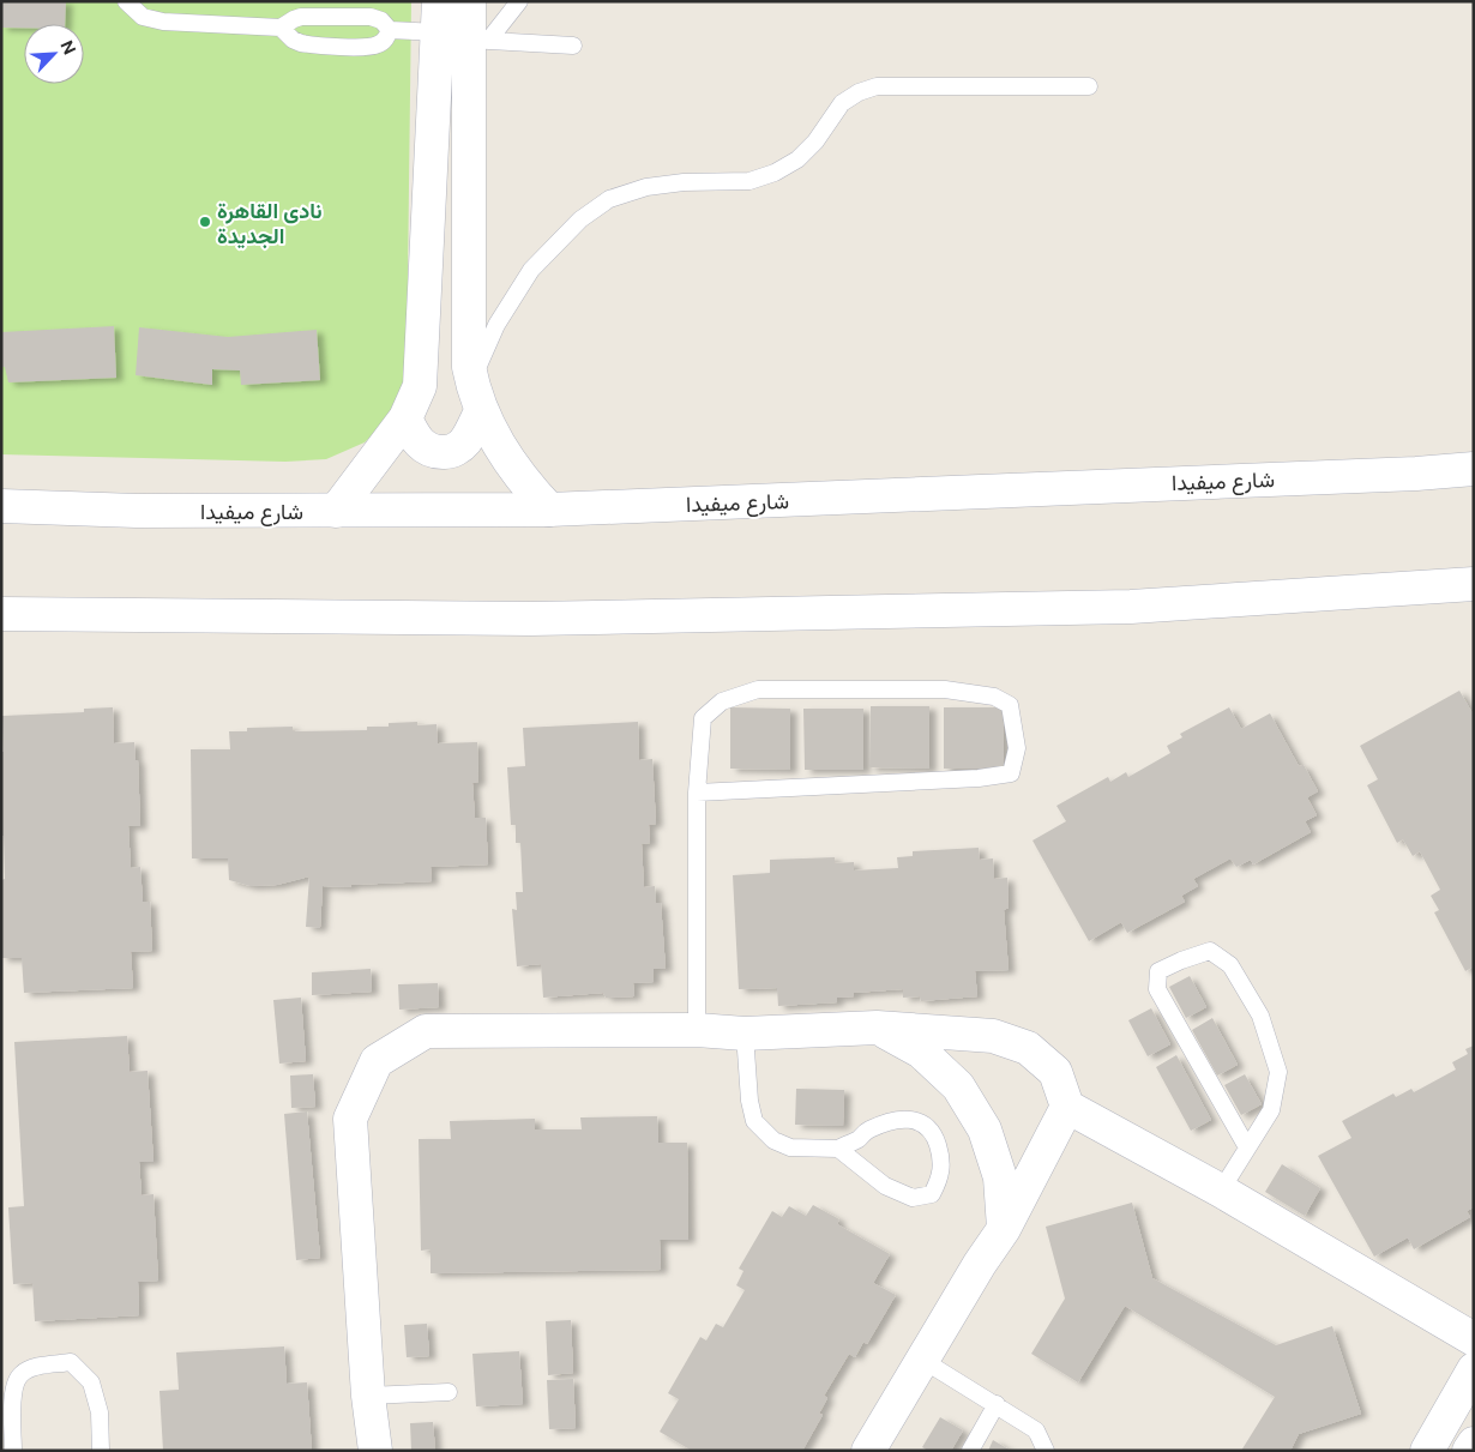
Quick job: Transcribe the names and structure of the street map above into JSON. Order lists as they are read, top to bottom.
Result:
{
  "streets": {
    "street": ["شارع ميفيدا"]
  },
  "places": ["نادى القاهرة الجديدة"],
  "north": "top right"
}
